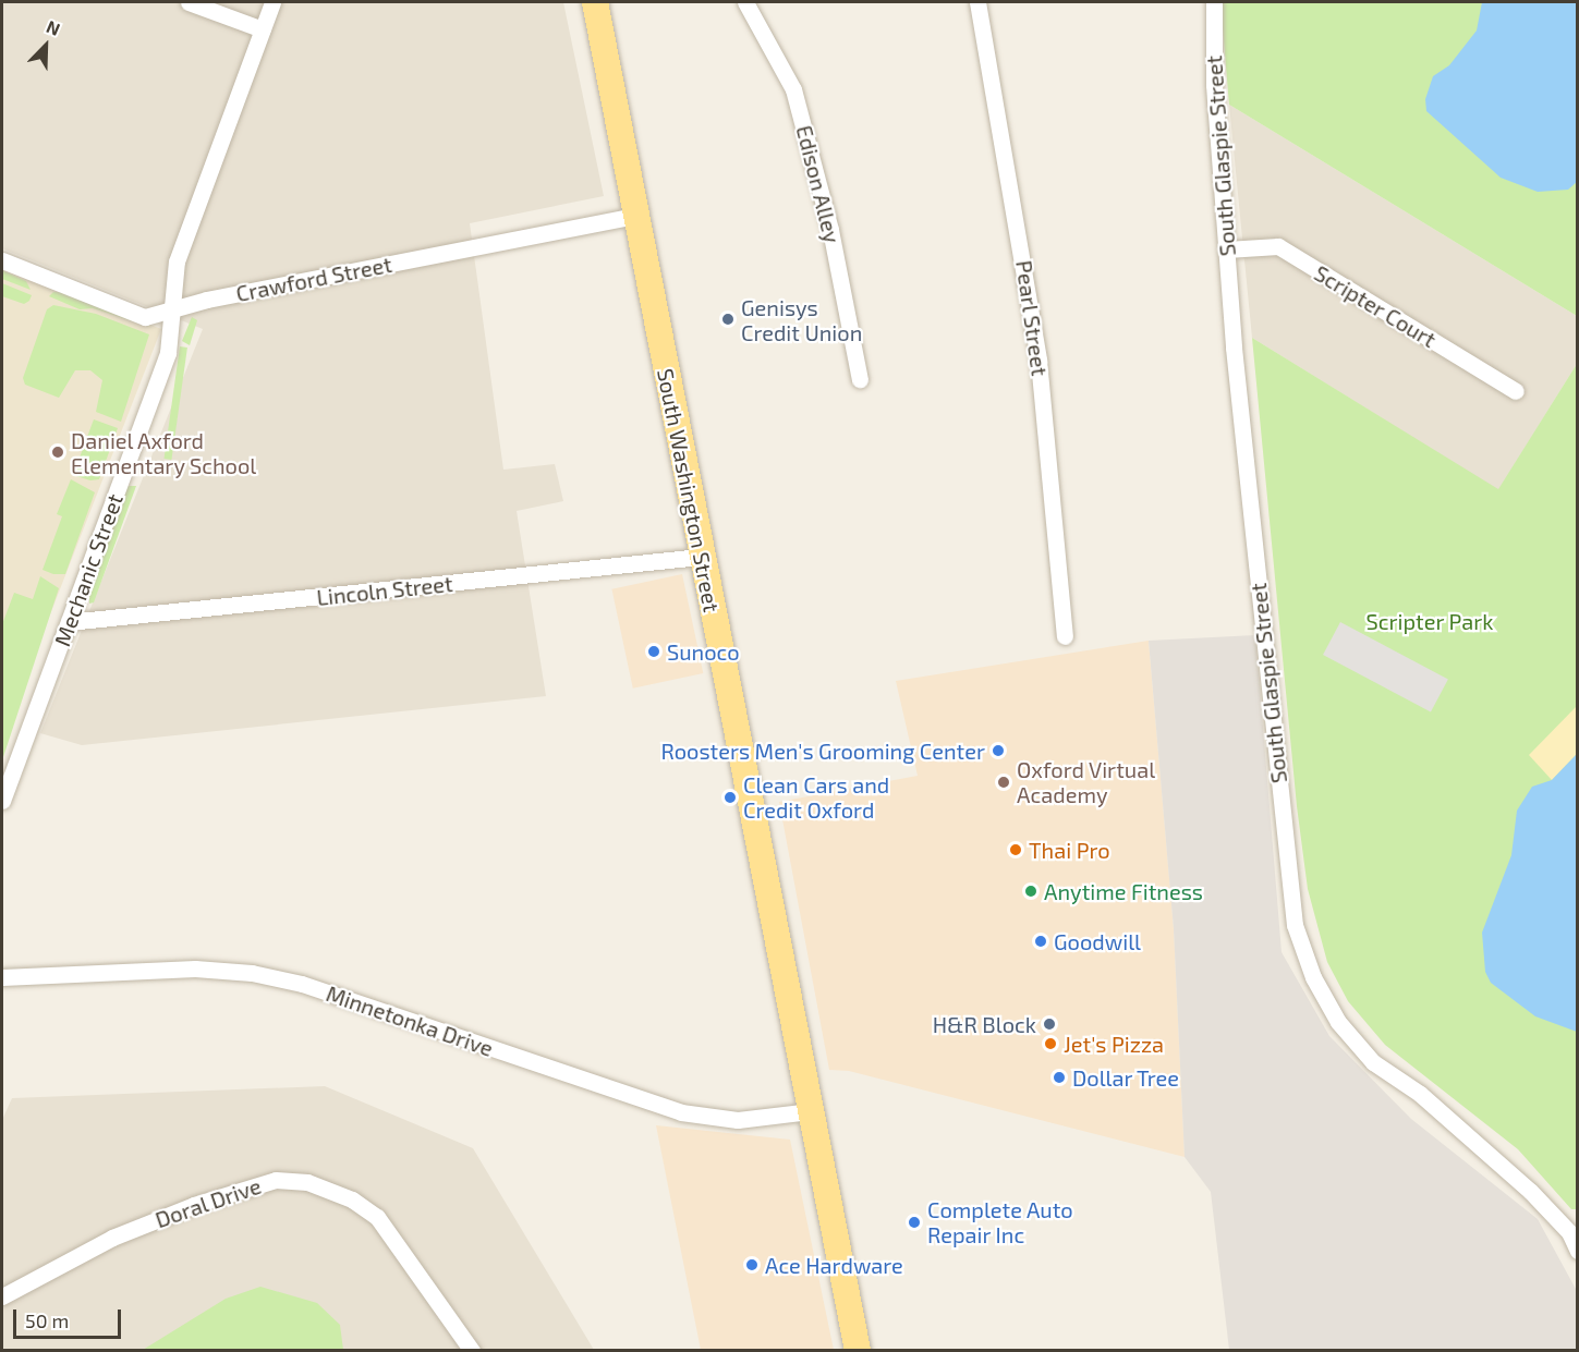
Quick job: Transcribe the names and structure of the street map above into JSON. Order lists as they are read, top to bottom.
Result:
{
  "streets": {
    "main road": ["South Washington Street"],
    "street": [
      "South Glaspie Street",
      "Edison Alley",
      "Crawford Street",
      "Scripter Court",
      "Pearl Street",
      "Mechanic Street",
      "Lincoln Street",
      "Minnetonka Drive",
      "Doral Drive"
    ]
  },
  "crossings": [
    ["South Glaspie Street", "Scripter Court"],
    ["Crawford Street", "South Washington Street"],
    ["Crawford Street", "Mechanic Street"],
    ["South Washington Street", "Lincoln Street"],
    ["South Washington Street", "Minnetonka Drive"],
    ["Mechanic Street", "Lincoln Street"]
  ],
  "parks": ["Scripter Park"],
  "places": [
    "Genisys Credit Union",
    "Daniel Axford Elementary School",
    "Sunoco",
    "Roosters Men's Grooming Center",
    "Oxford Virtual Academy",
    "Clean Cars and Credit Oxford",
    "Thai Pro",
    "Anytime Fitness",
    "Goodwill",
    "H&R Block",
    "Jet's Pizza",
    "Dollar Tree",
    "Complete Auto Repair Inc",
    "Ace Hardware"
  ],
  "scale_bar": "50 m",
  "north": "top right"
}
